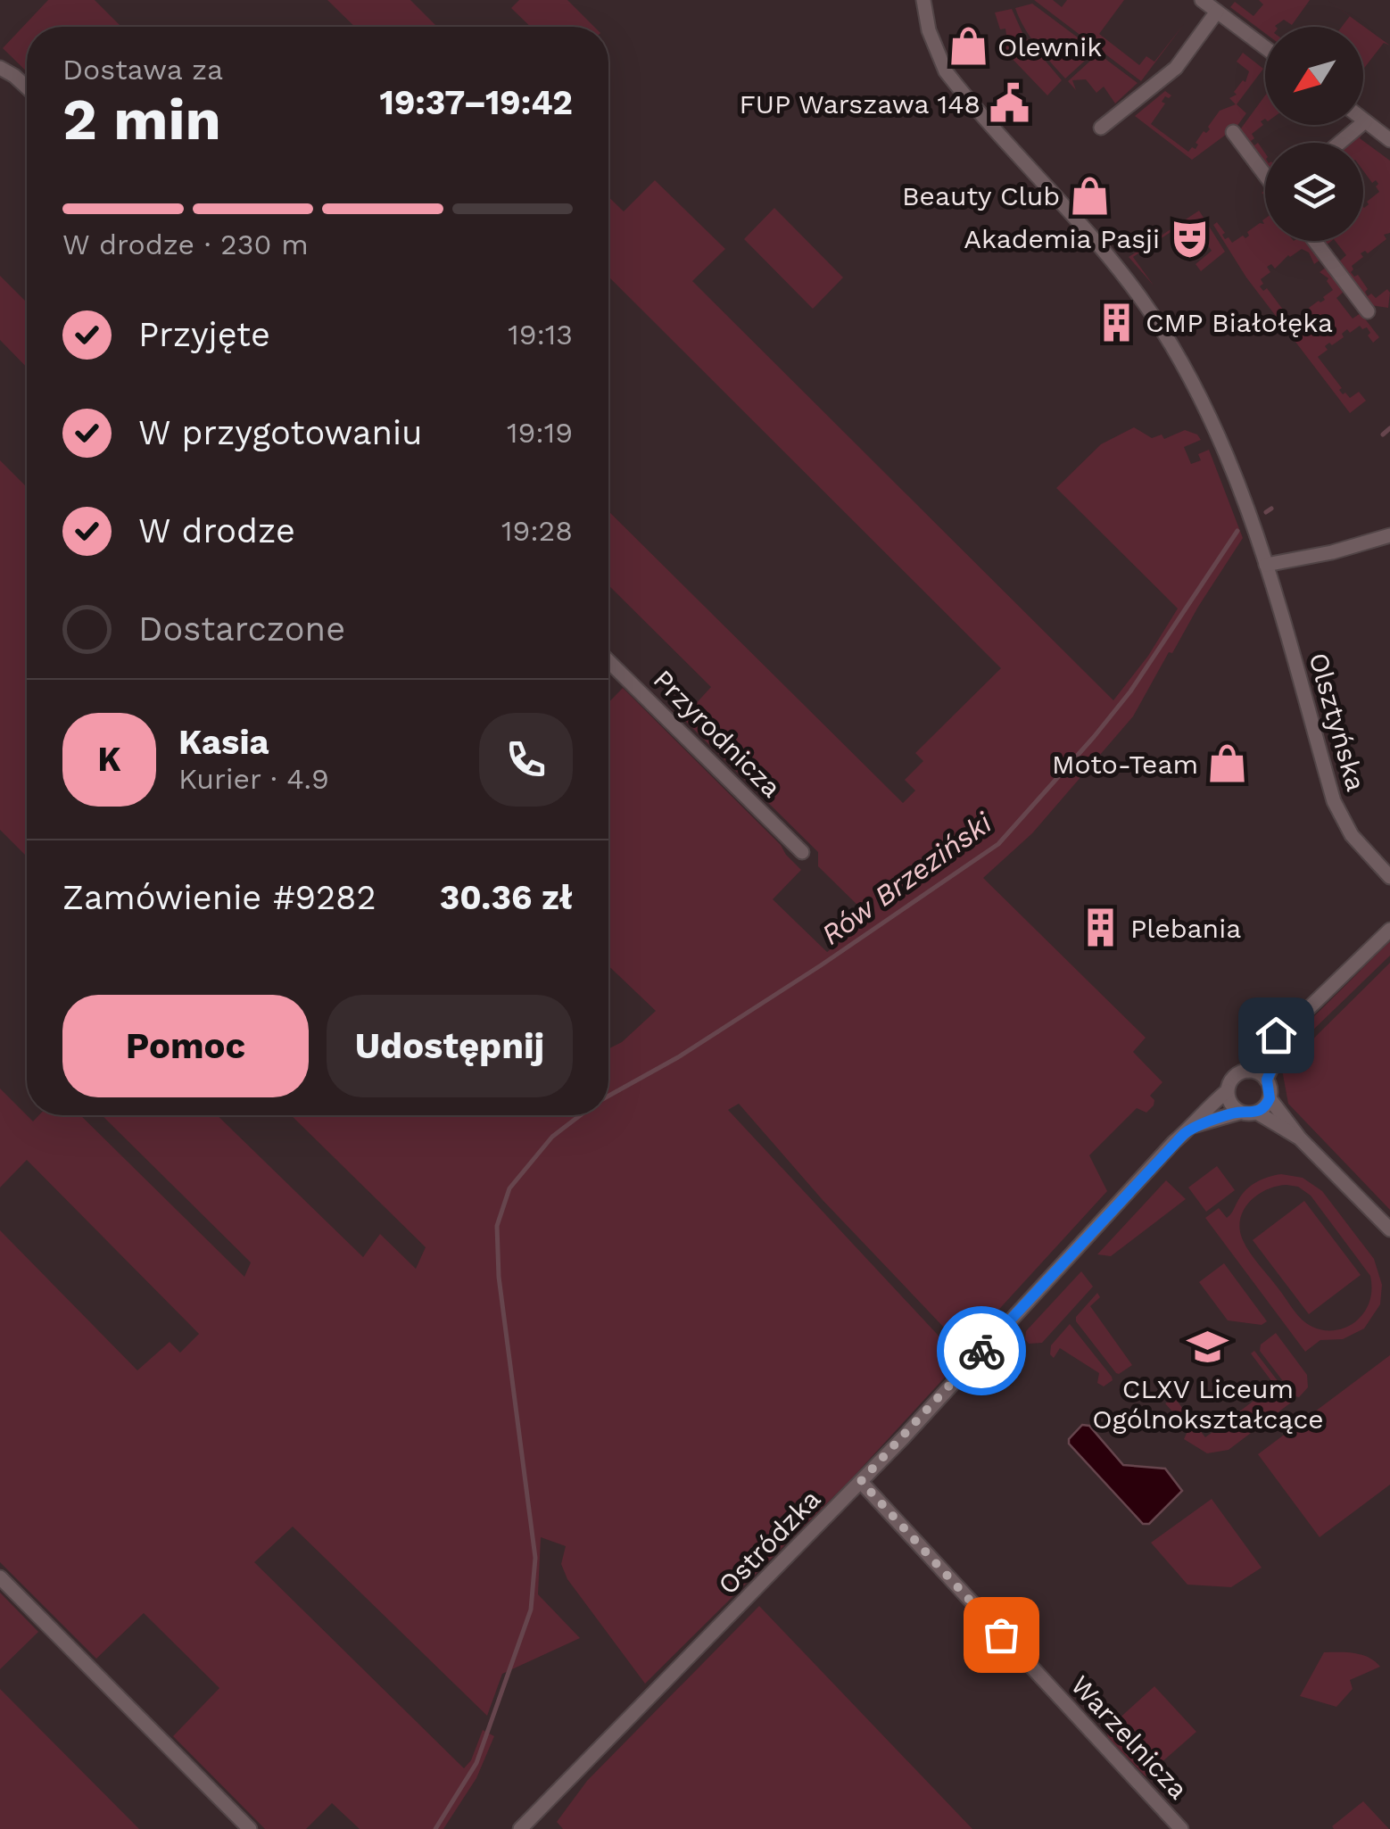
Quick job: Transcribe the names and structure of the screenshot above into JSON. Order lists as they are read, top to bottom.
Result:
{
  "streets": {
    "street": [
      "Olsztyńska",
      "Przyrodnicza",
      "Ostródzka",
      "Warzelnicza"
    ]
  },
  "crossings": [
    ["Ostródzka", "Warzelnicza"]
  ],
  "water": ["Rów Brzeziński"],
  "places": {
    "shop": ["Olewnik", "Beauty Club", "Moto-Team"],
    "public building": ["FUP Warszawa 148"],
    "theatre": ["Akademia Pasji"],
    "building": ["CMP Białołęka", "Plebania"],
    "school or university": ["CLXV Liceum Ogólnokształcące"]
  },
  "north": "bottom left",
  "page": {
    "heading": ["2 min", "Dostawa za", "19:37–19:42"],
    "panel": [
      "Kasia",
      "Kurier · 4.9",
      "Zamówienie #9282",
      "30.36 zł"
    ],
    "bar": "W drodze · 230 m",
    "list": [
      ["Przyjęte", "19:13"],
      ["W przygotowaniu", "19:19"],
      ["W drodze", "19:28"],
      "Dostarczone"
    ],
    "round": "K",
    "buttons": ["Pomoc", "Udostępnij"]
  }
}
